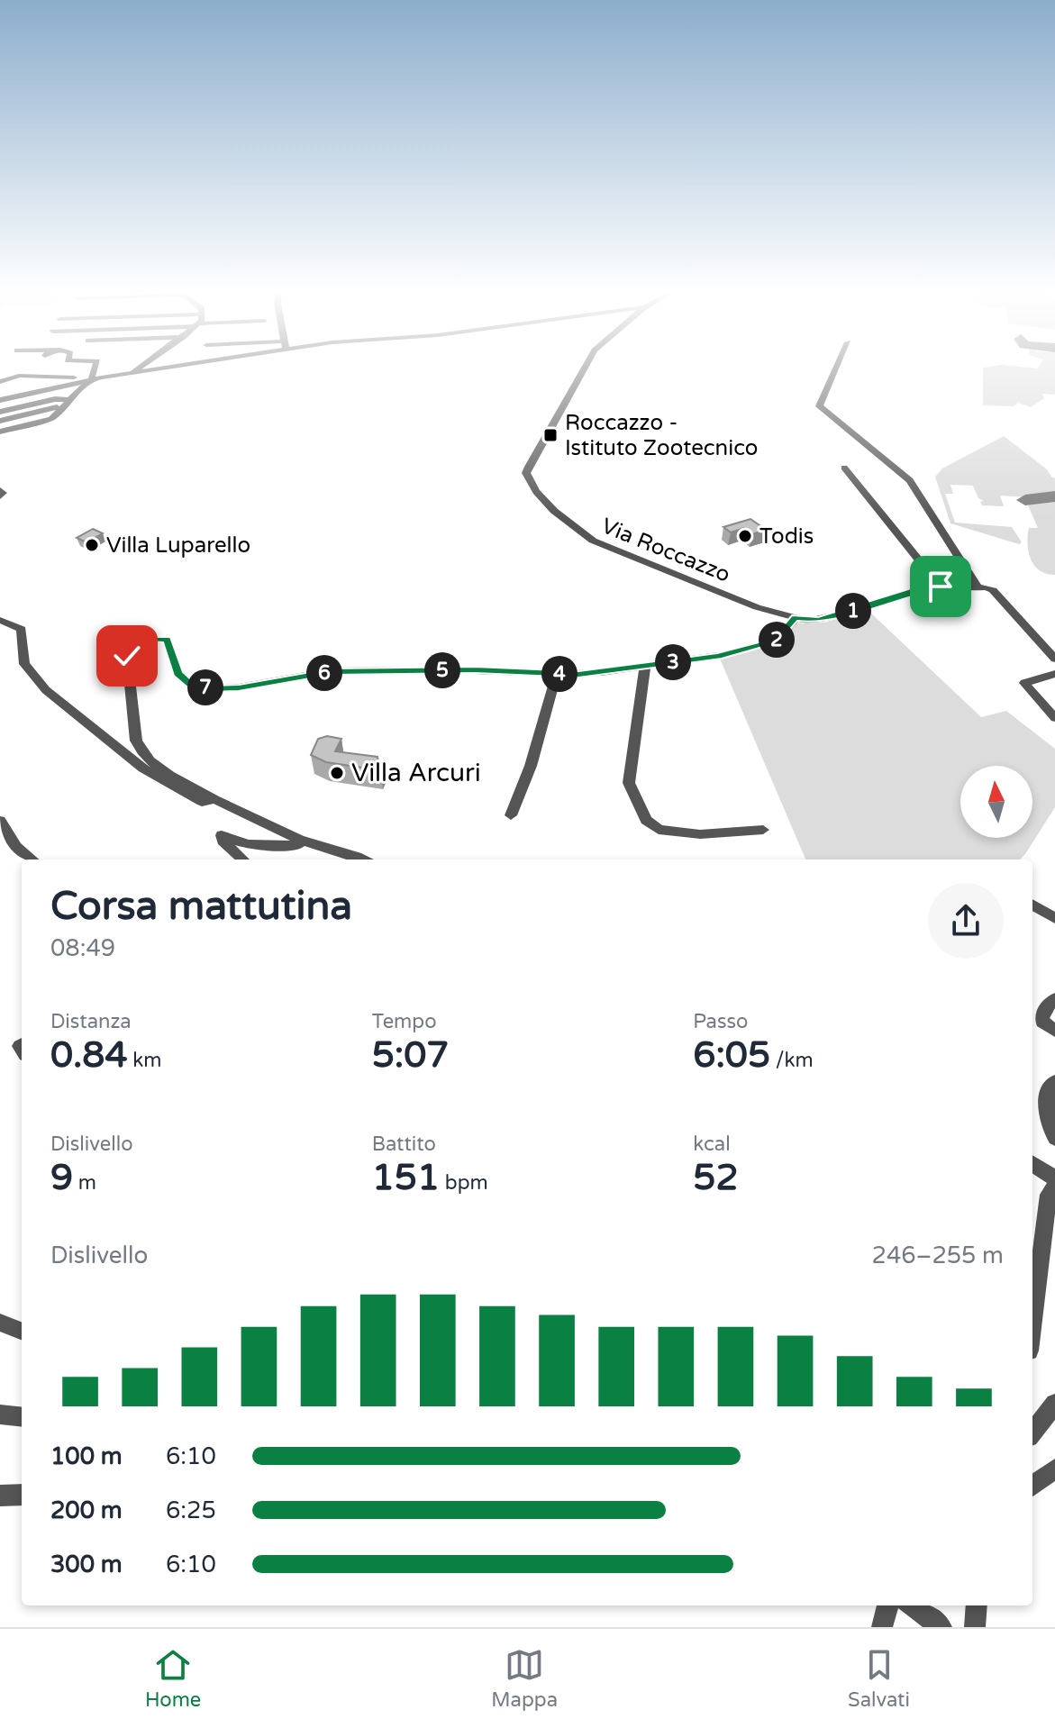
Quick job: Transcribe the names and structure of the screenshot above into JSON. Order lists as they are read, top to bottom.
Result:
{
  "streets": {
    "street": ["Via Roccazzo"]
  },
  "places": {
    "transit": ["Roccazzo - Istituto Zootecnico"],
    "other": ["Todis", "Villa Luparello", "Villa Arcuri"]
  },
  "north": "top",
  "page": {
    "pins": [
      "1",
      "2",
      "3",
      "5",
      "6",
      "4",
      "7"
    ],
    "heading": ["Corsa mattutina", "08:49"],
    "stats": [
      ["Distanza", "0.84 km"],
      ["Tempo", "5:07"],
      ["Passo", "6:05 /km"],
      ["Dislivello", "9 m"],
      ["Battito", "151 bpm"],
      ["kcal", "52"]
    ],
    "chart": ["Dislivello", "246–255 m"],
    "list": [
      {
        "name": "100 m",
        "note": "6:10"
      },
      {
        "name": "200 m",
        "note": "6:25"
      },
      {
        "name": "300 m",
        "note": "6:10"
      }
    ],
    "tabs": ["Home", "Mappa", "Salvati"]
  }
}
